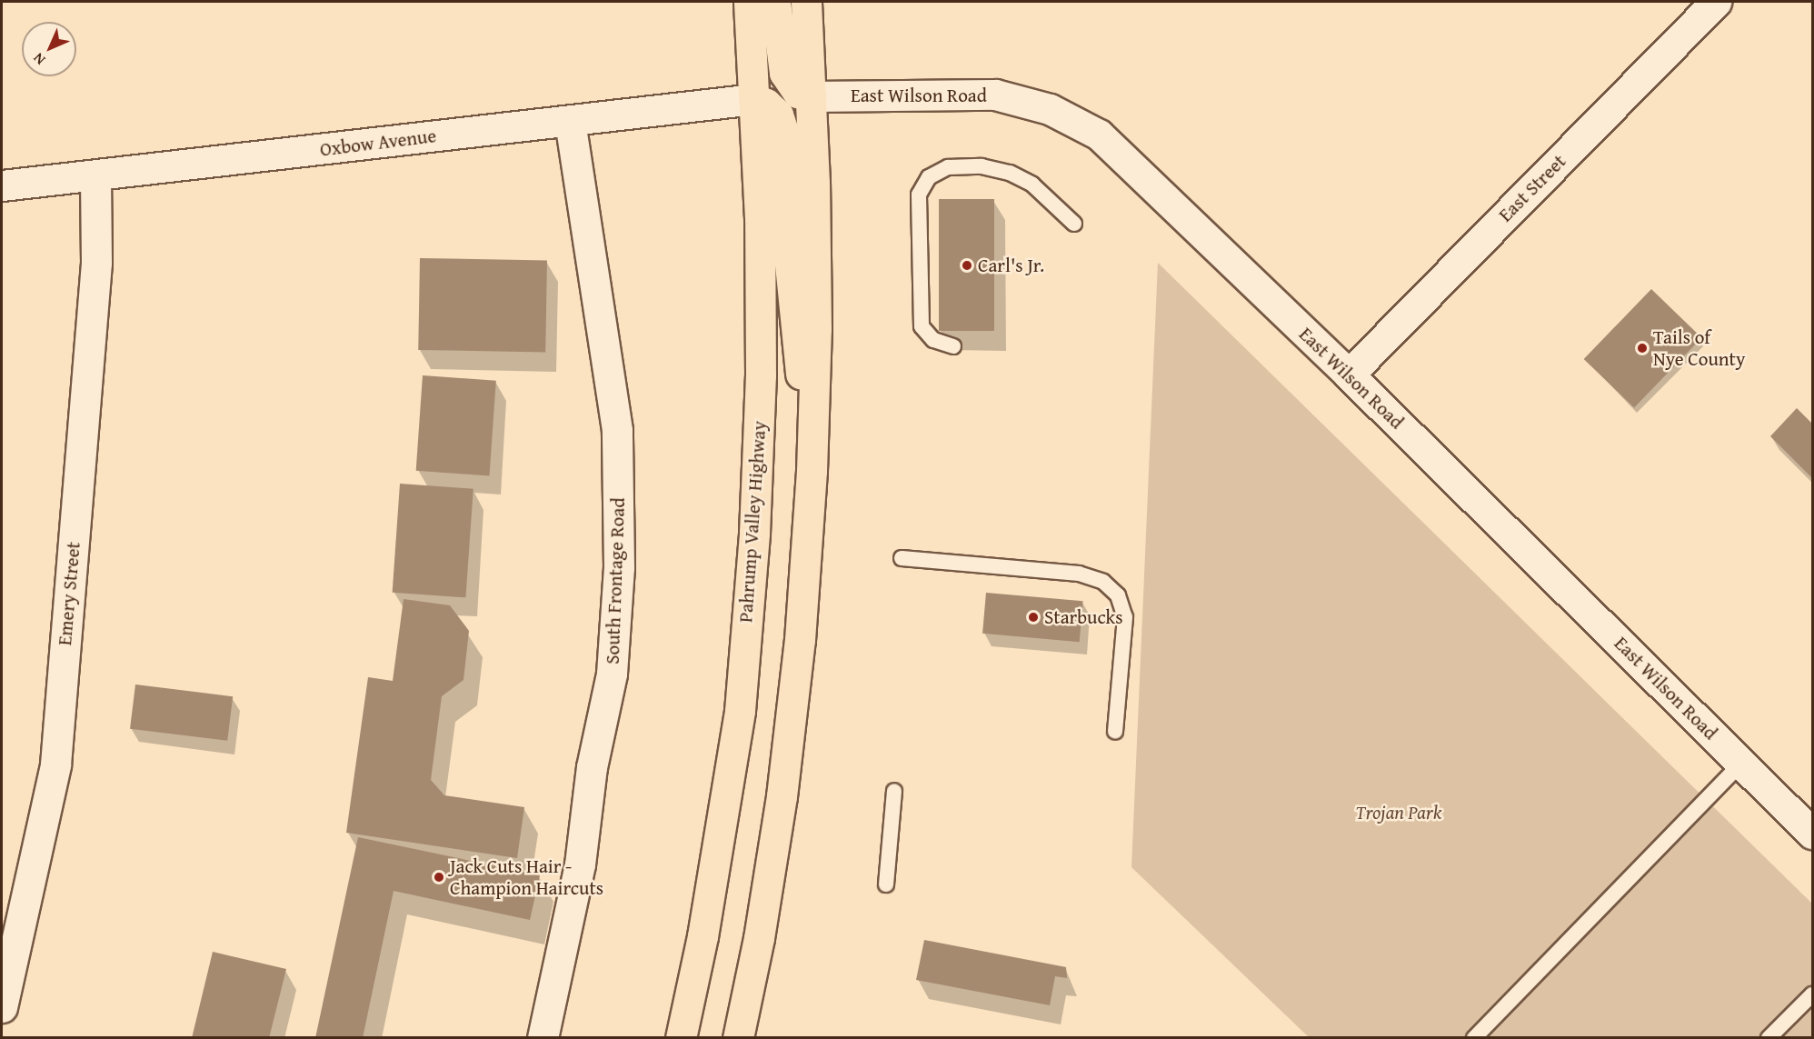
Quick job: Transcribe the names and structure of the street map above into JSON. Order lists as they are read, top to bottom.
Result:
{
  "streets": {
    "highway": ["Pahrump Valley Highway"],
    "street": [
      "East Wilson Road",
      "Oxbow Avenue",
      "East Street",
      "South Frontage Road",
      "Emery Street"
    ]
  },
  "crossings": [
    ["East Wilson Road", "East Street"],
    ["Oxbow Avenue", "Pahrump Valley Highway"],
    ["Oxbow Avenue", "South Frontage Road"],
    ["Oxbow Avenue", "Emery Street"]
  ],
  "parks": ["Trojan Park"],
  "places": [
    "Carl's Jr.",
    "Tails of Nye County",
    "Starbucks",
    "Jack Cuts Hair - Champion Haircuts"
  ],
  "north": "bottom left"
}
